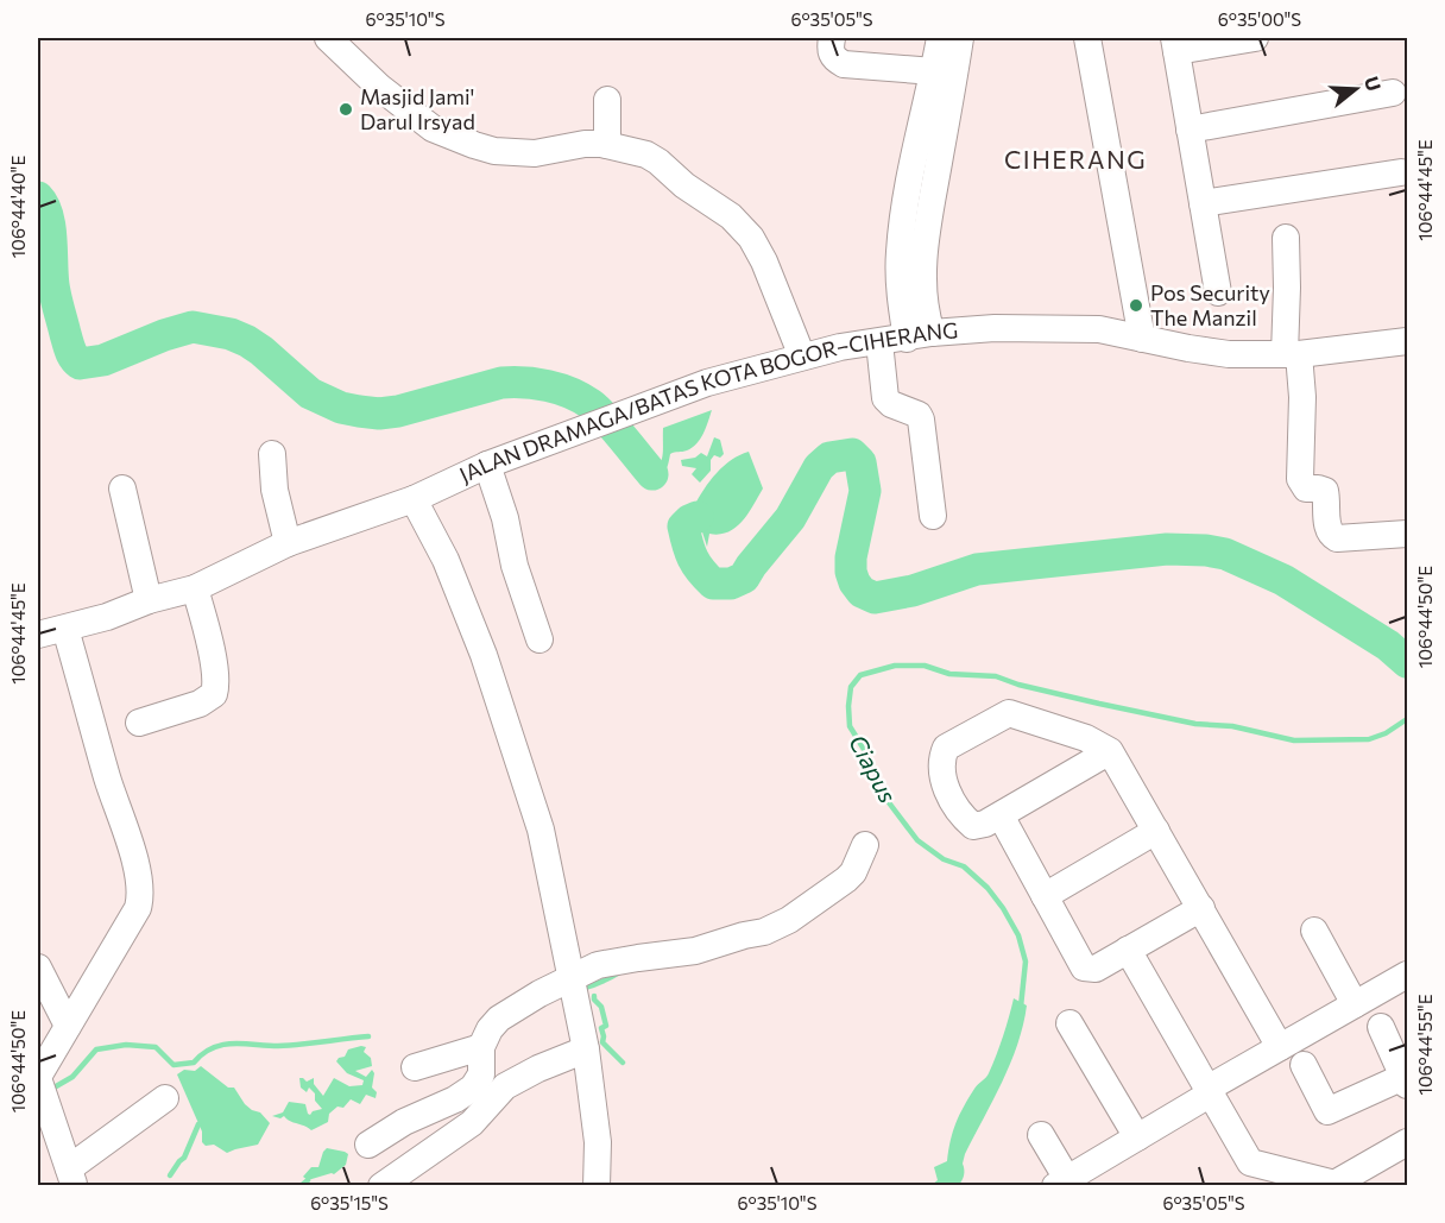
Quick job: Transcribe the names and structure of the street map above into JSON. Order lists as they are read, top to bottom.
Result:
{
  "streets": {
    "street": ["JALAN DRAMAGA/BATAS KOTA BOGOR–CIHERANG"]
  },
  "districts": ["CIHERANG"],
  "water": ["Ciapus"],
  "places": ["Masjid Jami' Darul Irsyad", "Pos Security The Manzil"],
  "north": "right",
  "coordinates": [
    "6°35'10\"S",
    "6°35'05\"S",
    "6°35'00\"S",
    "106°44'45\"E",
    "106°44'40\"E",
    "106°44'50\"E",
    "106°44'55\"E",
    "6°35'15\"S"
  ]
}
